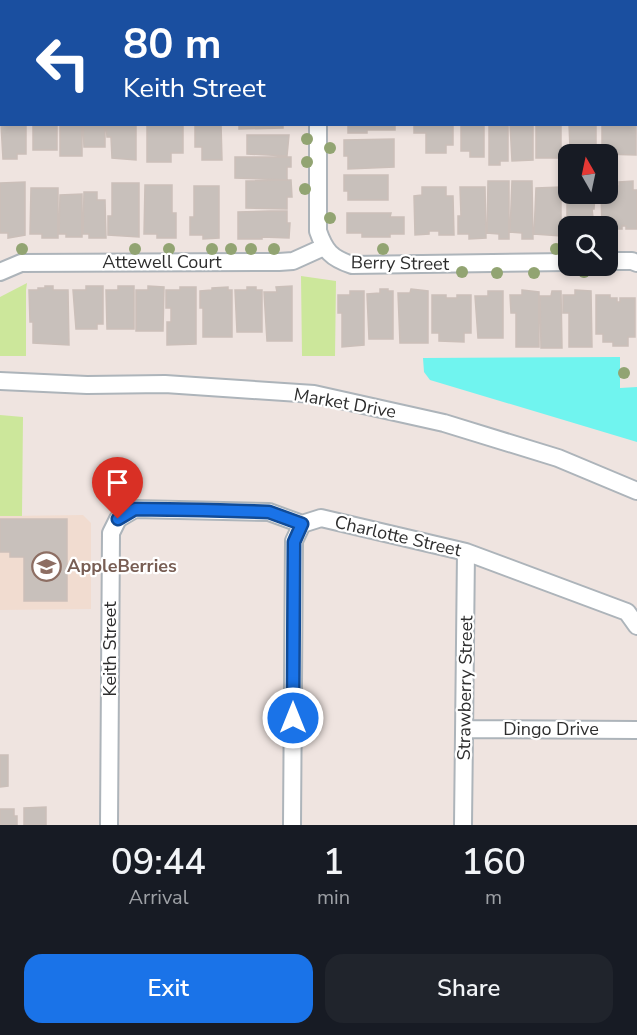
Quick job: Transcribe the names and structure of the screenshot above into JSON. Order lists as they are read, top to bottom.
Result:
{
  "streets": {
    "street": [
      "Attewell Court",
      "Berry Street",
      "Market Drive",
      "Charlotte Street",
      "Keith Street",
      "Strawberry Street",
      "Dingo Drive"
    ]
  },
  "crossings": [
    ["Attewell Court", "Berry Street"],
    ["Charlotte Street", "Keith Street"],
    ["Charlotte Street", "Strawberry Street"],
    ["Strawberry Street", "Dingo Drive"]
  ],
  "places": {
    "school or university": ["AppleBerries"]
  },
  "north": "top",
  "page": {
    "turn": ["80 m", "Keith Street"],
    "eta": [
      "09:44",
      "Arrival",
      "1",
      "min",
      "160",
      "m"
    ],
    "buttons": ["Exit", "Share"]
  }
}
